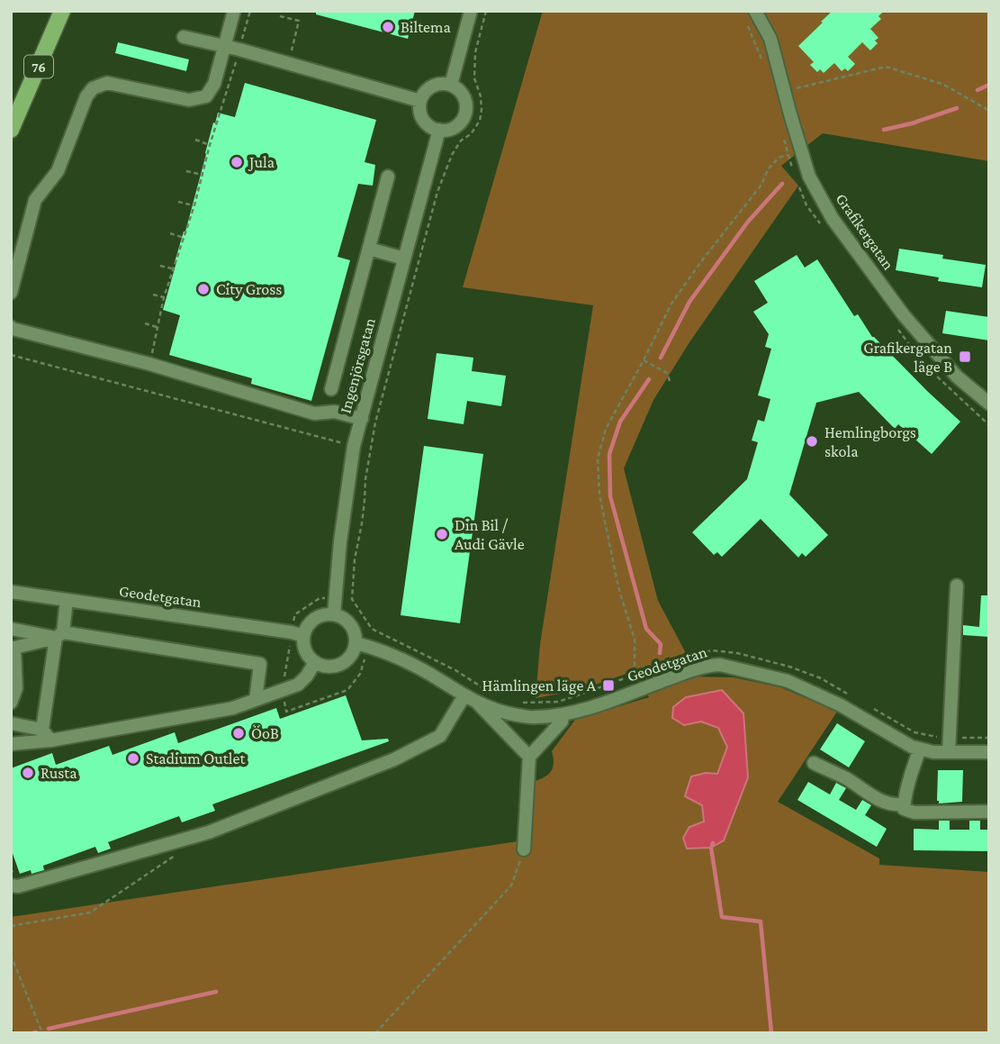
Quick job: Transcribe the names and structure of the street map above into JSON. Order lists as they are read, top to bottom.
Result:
{
  "streets": {
    "main road": ["76"],
    "street": ["Grafikergatan", "Ingenjörsgatan", "Geodetgatan"]
  },
  "crossings": [
    ["Ingenjörsgatan", "Geodetgatan"]
  ],
  "places": {
    "other": [
      "Biltema",
      "Jula",
      "City Gross",
      "Hemlingborgs skola",
      "Din Bil / Audi Gävle",
      "ÖoB",
      "Stadium Outlet",
      "Rusta"
    ],
    "transit": ["Grafikergatan läge B", "Hämlingen läge A"]
  }
}
